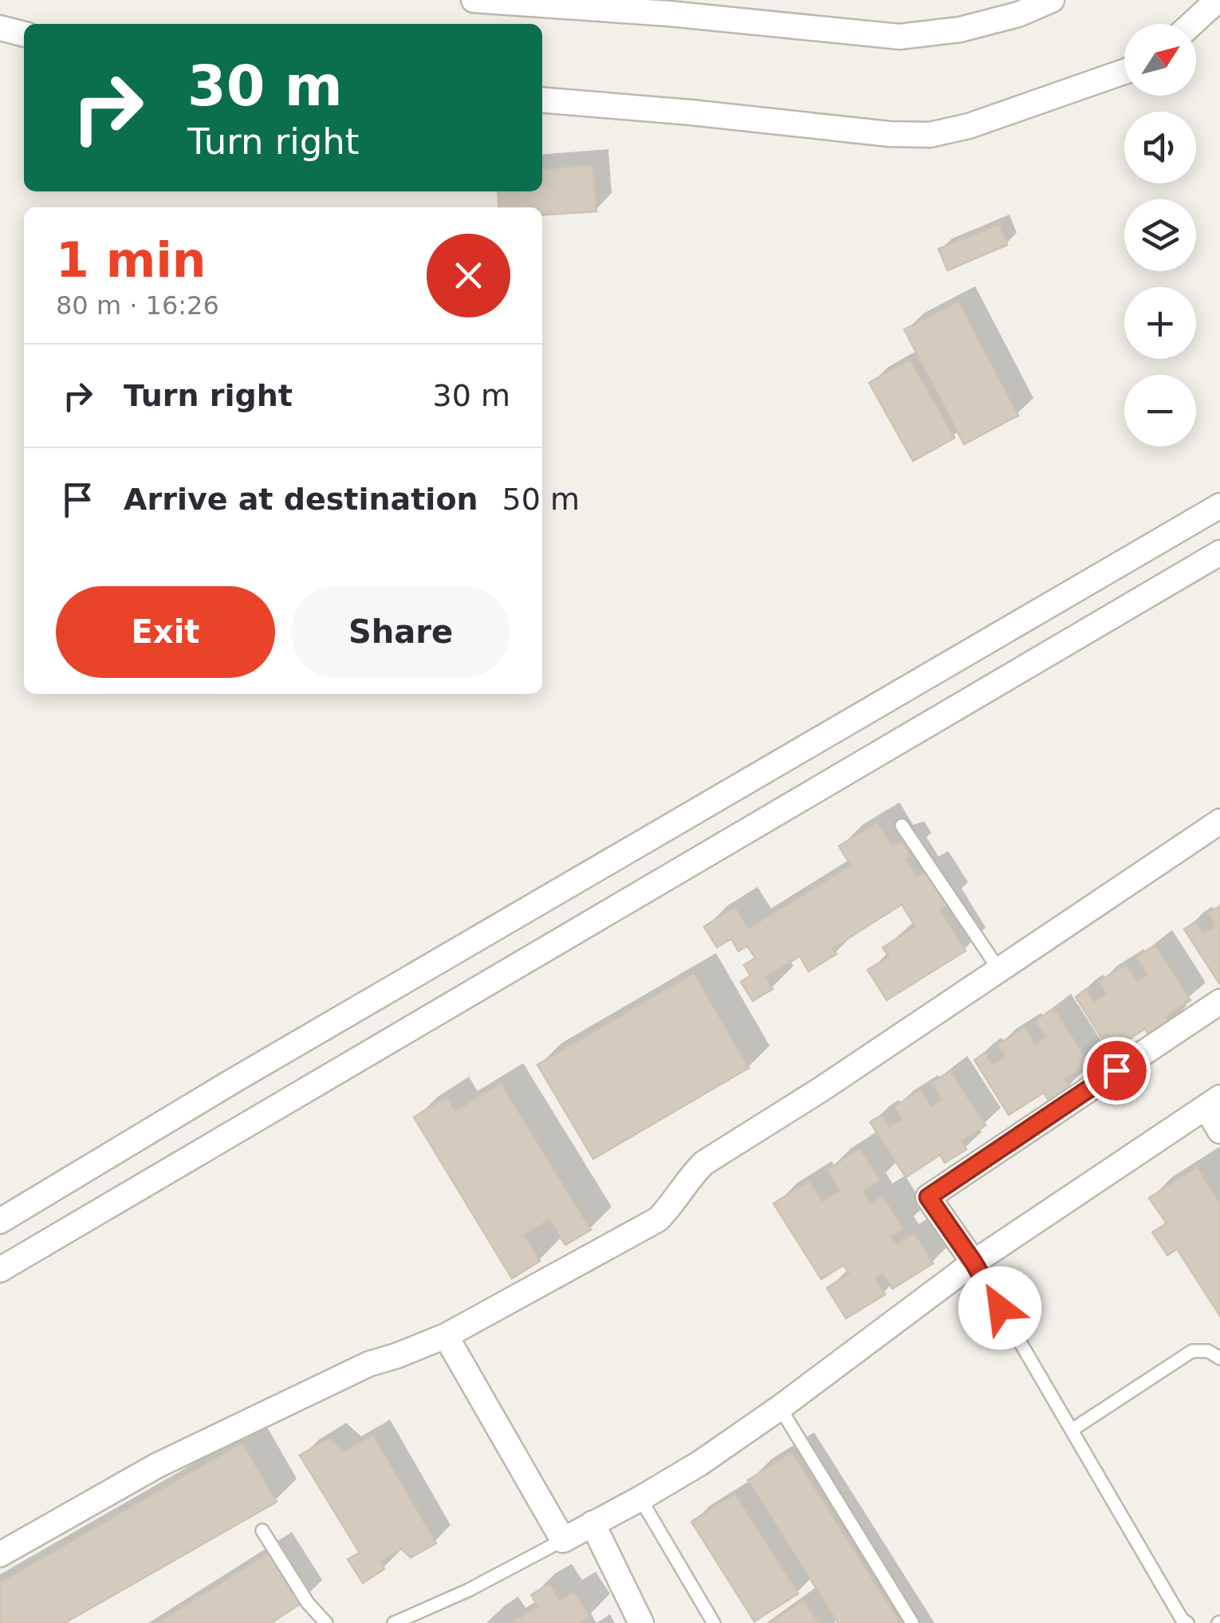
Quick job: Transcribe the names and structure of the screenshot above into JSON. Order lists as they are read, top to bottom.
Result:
{
  "north": "top right",
  "page": {
    "map_buttons": ["+", "−"],
    "turn": ["30 m", "Turn right"],
    "heading": ["1 min", "80 m · 16:26"],
    "list": [
      {
        "name": "Turn right",
        "value": "30 m"
      },
      {
        "name": "Arrive at destination",
        "value": "50 m"
      }
    ],
    "buttons": ["Exit", "Share"]
  }
}
